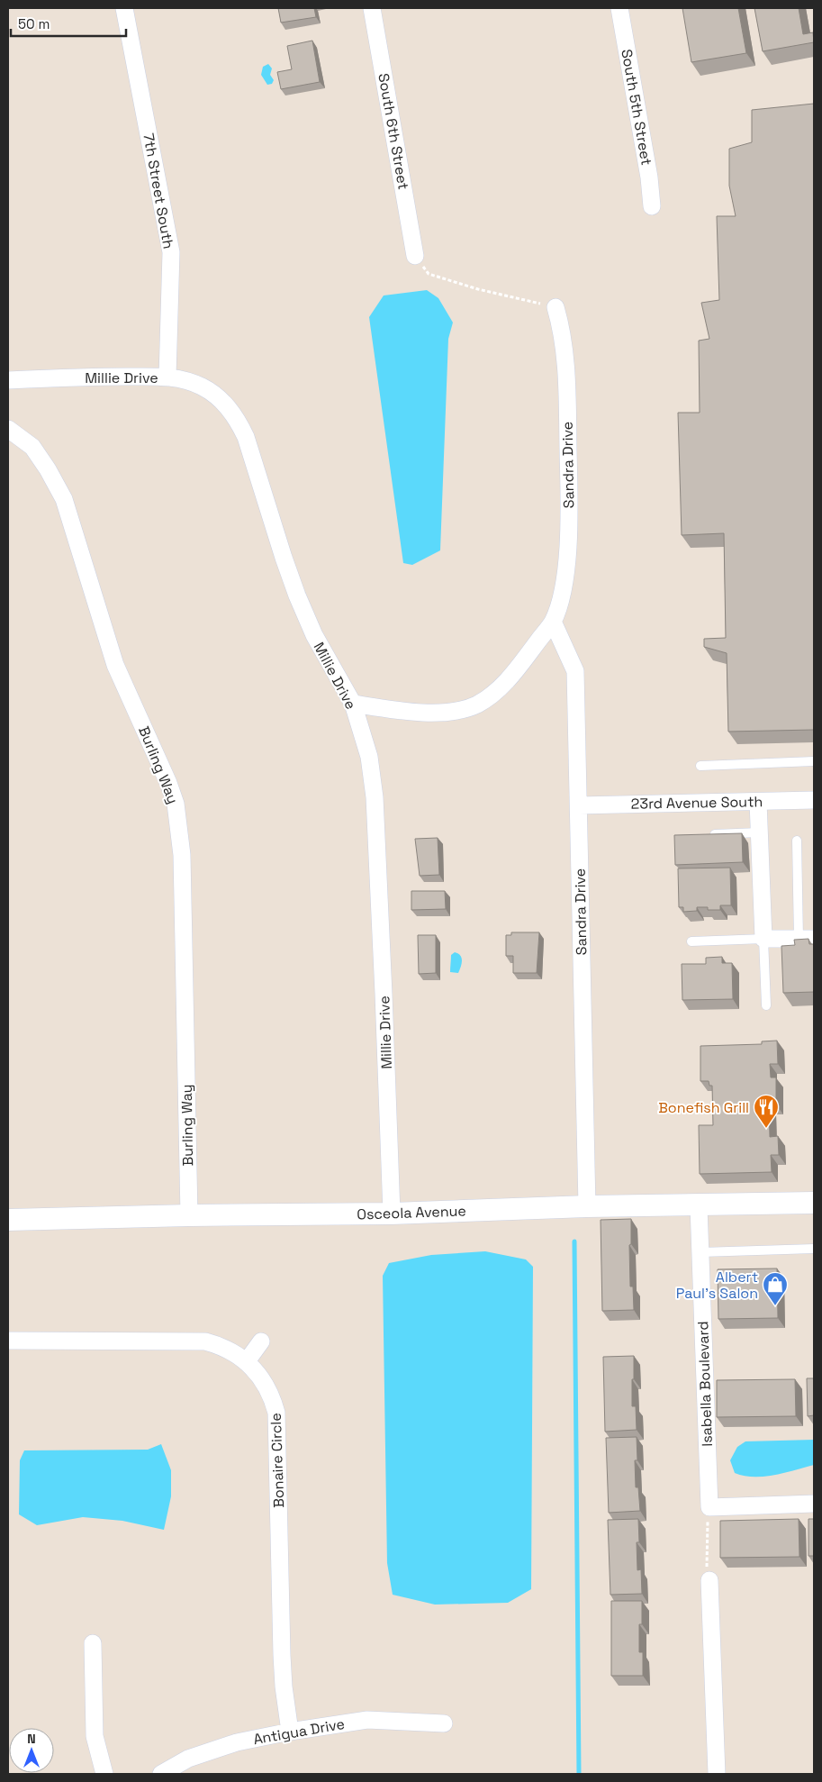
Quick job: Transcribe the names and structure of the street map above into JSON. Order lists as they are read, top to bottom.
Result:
{
  "streets": {
    "street": [
      "South 5th Street",
      "South 6th Street",
      "7th Street South",
      "Millie Drive",
      "Sandra Drive",
      "Burling Way",
      "23rd Avenue South",
      "Osceola Avenue",
      "Isabella Boulevard",
      "Bonaire Circle",
      "Antigua Drive"
    ]
  },
  "crossings": [
    ["7th Street South", "Millie Drive"],
    ["Millie Drive", "Sandra Drive"],
    ["Millie Drive", "Osceola Avenue"],
    ["Sandra Drive", "23rd Avenue South"],
    ["Sandra Drive", "Osceola Avenue"],
    ["Burling Way", "Osceola Avenue"],
    ["Osceola Avenue", "Isabella Boulevard"],
    ["Bonaire Circle", "Antigua Drive"]
  ],
  "places": {
    "restaurant": ["Bonefish Grill"],
    "shop": ["Albert Paul's Salon"]
  },
  "scale_bar": "50 m",
  "north": "top"
}
